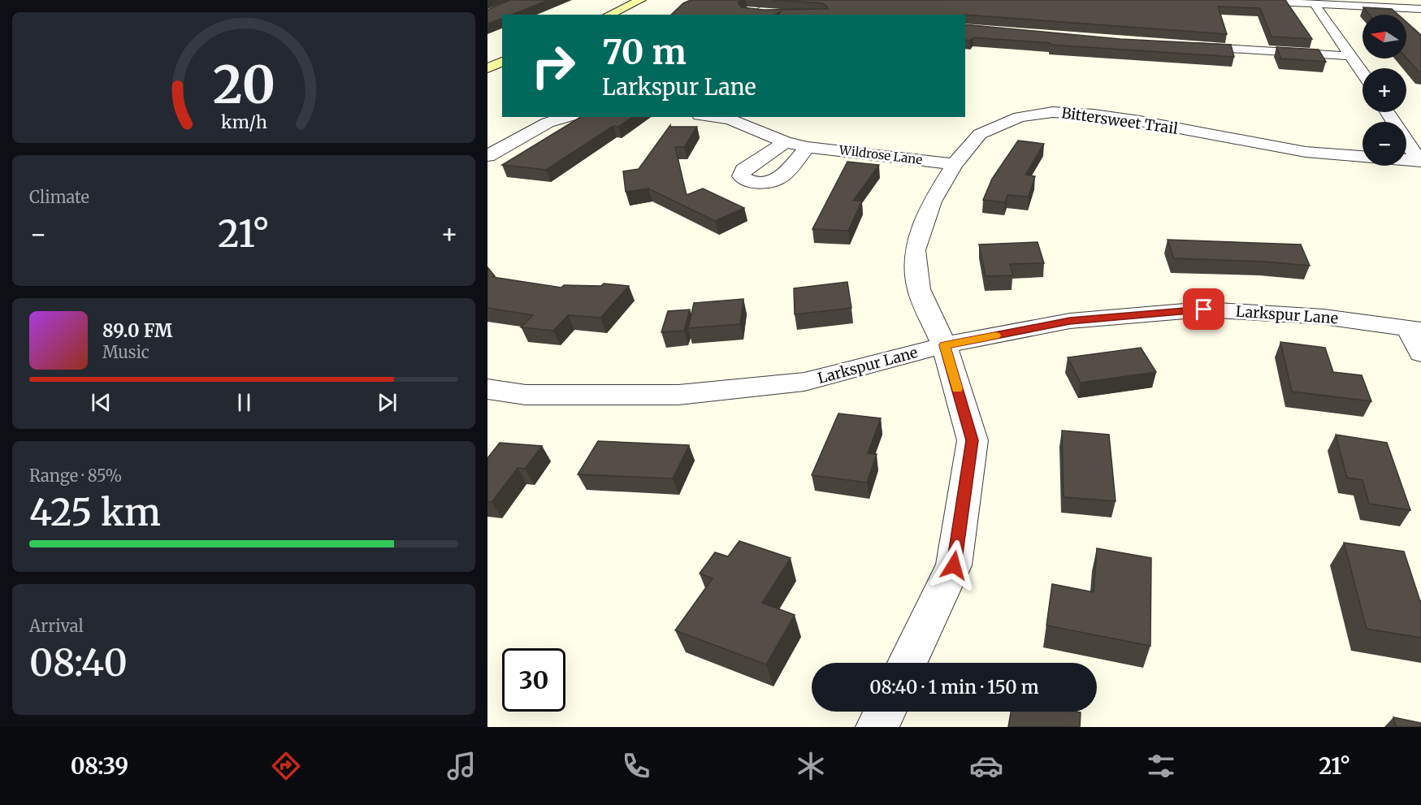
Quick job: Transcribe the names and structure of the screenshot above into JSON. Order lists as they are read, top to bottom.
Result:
{
  "streets": {
    "street": ["Bittersweet Trail", "Wildrose Lane", "Larkspur Lane"]
  },
  "crossings": [
    ["Bittersweet Trail", "Wildrose Lane"],
    ["Bittersweet Trail", "Larkspur Lane"]
  ],
  "north": "left",
  "page": {
    "map_buttons": ["+", "−"],
    "turn": ["70 m", "Larkspur Lane"],
    "tile": [
      "Climate",
      ["Range · 85%", "425 km"],
      ["Arrival", "08:40"]
    ],
    "heat": ["−", "21°", "+"],
    "song": ["89.0 FM", "Music"],
    "limit": "30",
    "trip": "08:40 · 1 min · 150 m",
    "tabs": ["08:39", "21°"],
    "gauge": ["20", "km/h"]
  }
}
